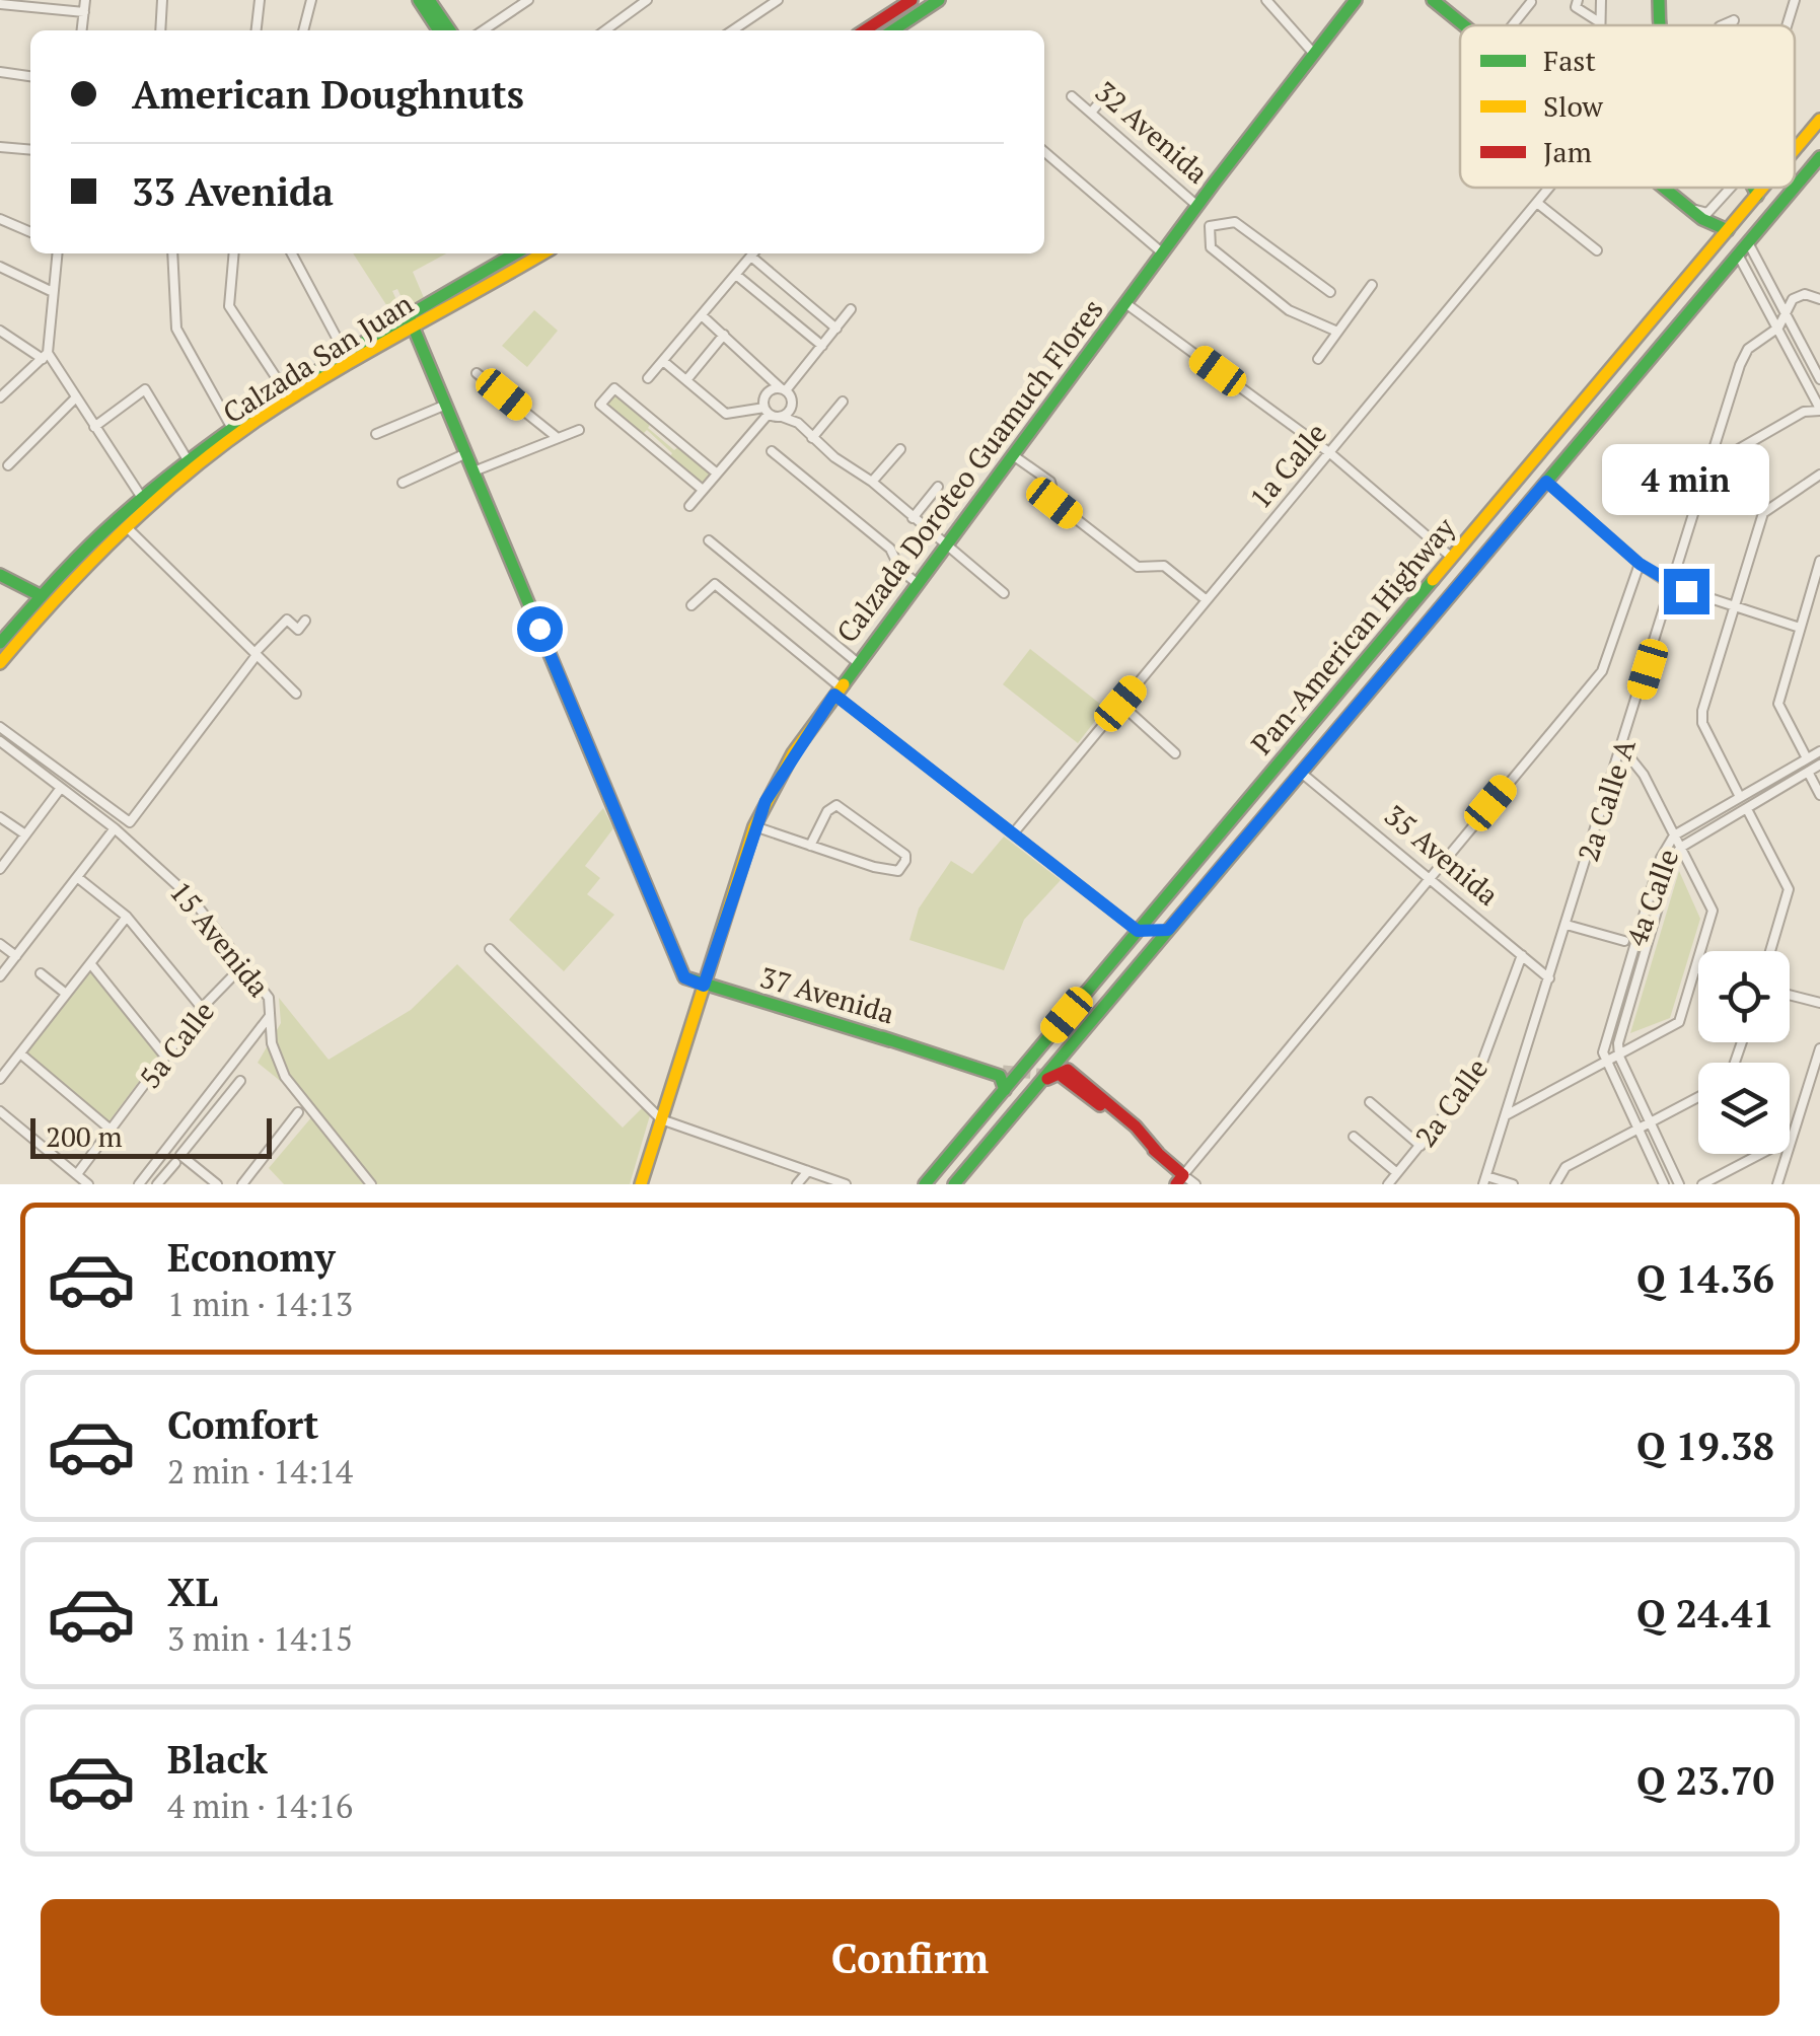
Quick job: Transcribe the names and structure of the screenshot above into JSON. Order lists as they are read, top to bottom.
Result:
{
  "streets": {
    "main road": [
      "Calzada San Juan",
      "Calzada Doroteo Guamuch Flores",
      "Pan-American Highway",
      "37 Avenida"
    ],
    "street": [
      "32 Avenida",
      "1a Calle",
      "2a Calle A",
      "35 Avenida",
      "4a Calle",
      "15 Avenida",
      "5a Calle",
      "2a Calle"
    ]
  },
  "crossings": [
    ["32 Avenida", "Calzada Doroteo Guamuch Flores"],
    ["Calzada Doroteo Guamuch Flores", "37 Avenida"],
    ["Pan-American Highway", "35 Avenida"],
    ["2a Calle A", "35 Avenida"],
    ["35 Avenida", "2a Calle"],
    ["15 Avenida", "5a Calle"]
  ],
  "legend": ["Fast", "Slow", "Jam"],
  "scale_bar": "200 m",
  "page": {
    "banner": ["American Doughnuts", "33 Avenida"],
    "bubble": "4 min",
    "scale": "200 m",
    "list": [
      {
        "name": "Economy",
        "note": "1 min · 14:13",
        "value": "Q 14.36"
      },
      {
        "name": "Comfort",
        "note": "2 min · 14:14",
        "value": "Q 19.38"
      },
      {
        "name": "XL",
        "note": "3 min · 14:15",
        "value": "Q 24.41"
      },
      {
        "name": "Black",
        "note": "4 min · 14:16",
        "value": "Q 23.70"
      }
    ],
    "buttons": "Confirm"
  }
}
